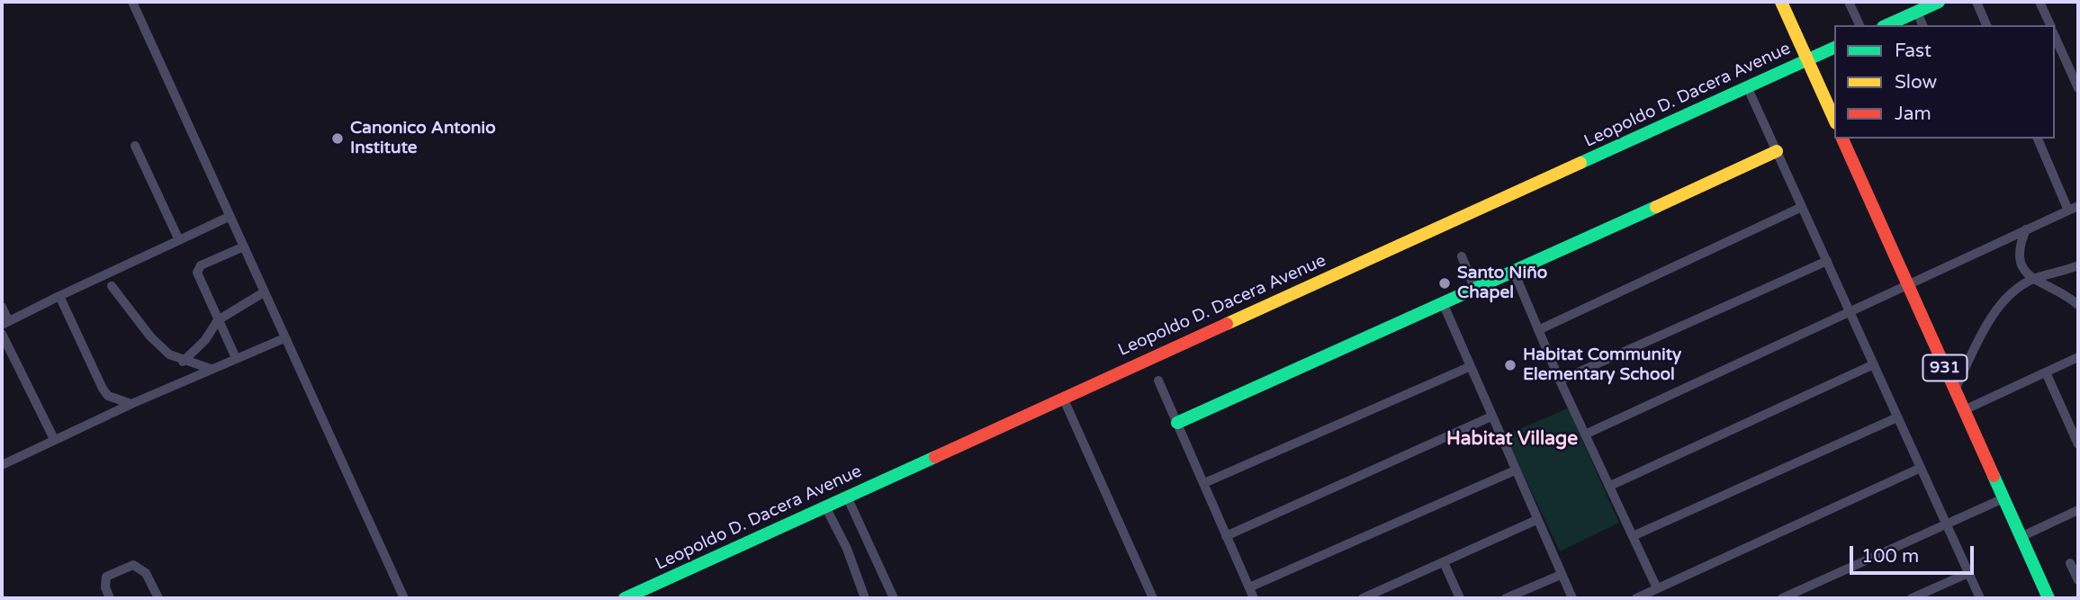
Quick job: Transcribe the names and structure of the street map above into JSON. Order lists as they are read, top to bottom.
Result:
{
  "streets": {
    "main road": ["Leopoldo D. Dacera Avenue", "931"]
  },
  "districts": ["Habitat Village"],
  "places": ["Canonico Antonio Institute", "Santo Niño Chapel", "Habitat Community Elementary School"],
  "legend": ["Fast", "Slow", "Jam"],
  "scale_bar": "100 m"
}
